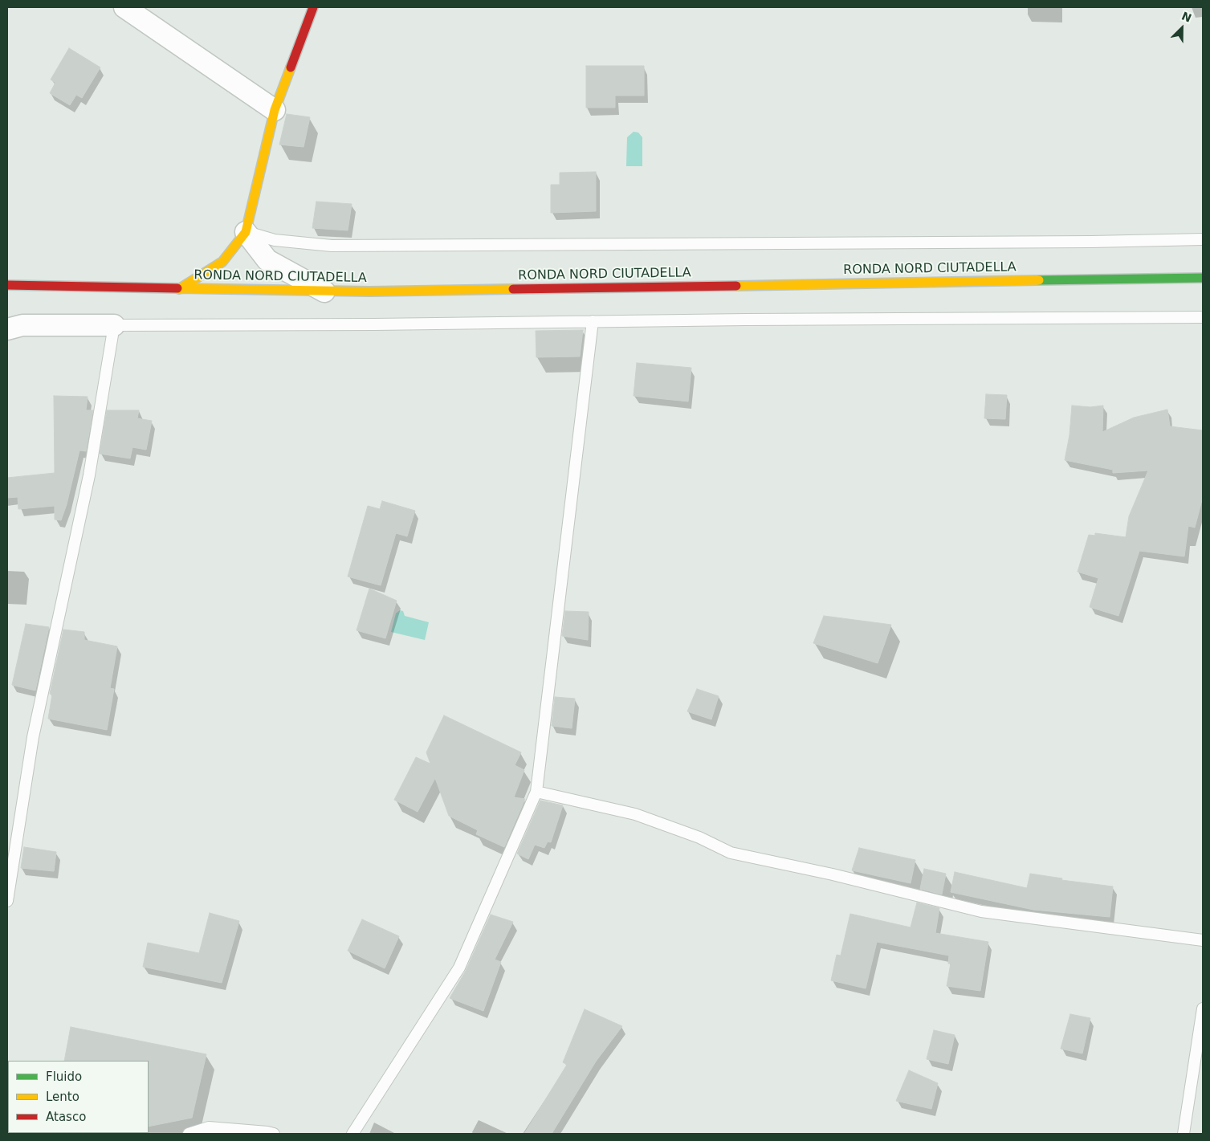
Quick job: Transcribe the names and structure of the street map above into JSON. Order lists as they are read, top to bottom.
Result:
{
  "streets": {
    "main road": ["RONDA NORD CIUTADELLA"]
  },
  "legend": ["Fluido", "Lento", "Atasco"],
  "north": "top right"
}
